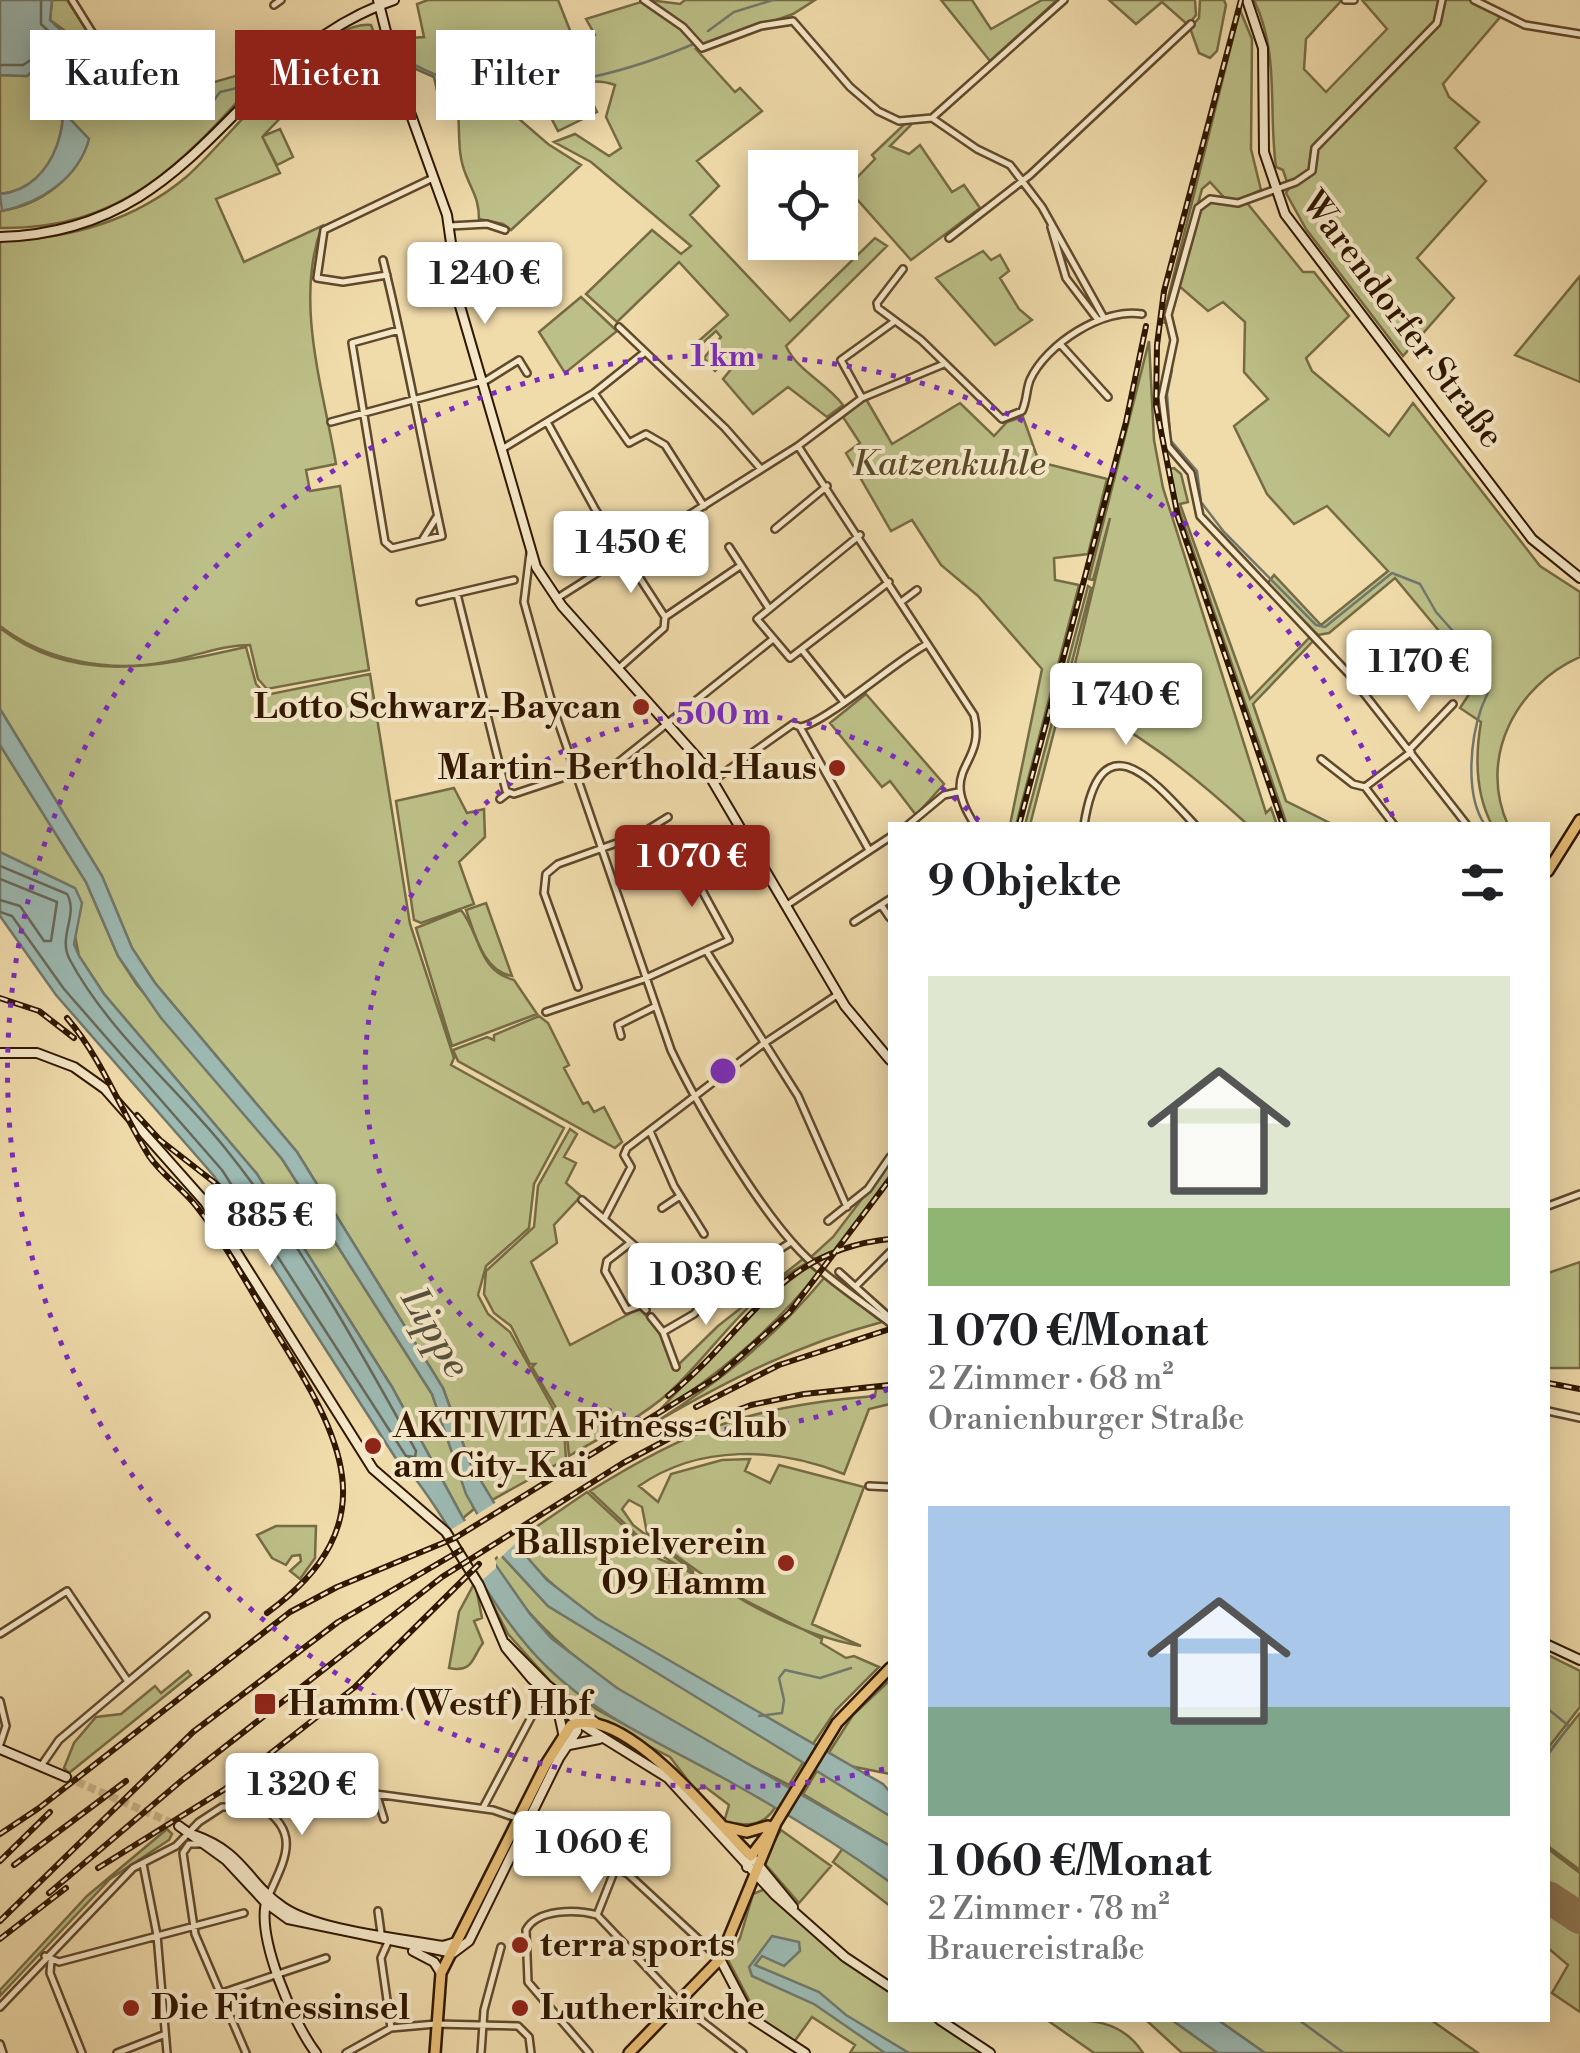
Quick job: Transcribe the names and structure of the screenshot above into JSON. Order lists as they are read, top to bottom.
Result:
{
  "streets": {
    "main road": ["Warendorfer Straße"]
  },
  "water": ["Lippe"],
  "parks": ["Katzenkuhle"],
  "places": {
    "other": [
      "Lotto Schwarz-Baycan",
      "Martin-Berthold-Haus",
      "AKTIVITA Fitness-Club am City-Kai",
      "Ballspielverein 09 Hamm",
      "terra sports",
      "Die Fitnessinsel",
      "Lutherkirche"
    ],
    "transit": ["Hamm (Westf) Hbf"]
  },
  "page": {
    "chip": ["Kaufen", "Mieten", "Filter"],
    "price": [
      "1 240 €",
      "1 450 €",
      "1 170 €",
      "1 740 €",
      "1 070 €",
      "885 €",
      "1 030 €",
      "1 320 €",
      "1 060 €"
    ],
    "heading": "9 Objekte",
    "list": [
      {
        "name": "1 070 €/Monat",
        "note": "2 Zimmer · 68 m² · Oranienburger Straße"
      },
      {
        "name": "1 060 €/Monat",
        "note": "2 Zimmer · 78 m² · Brauereistraße"
      }
    ]
  },
  "rings": ["1 km", "500 m"]
}
